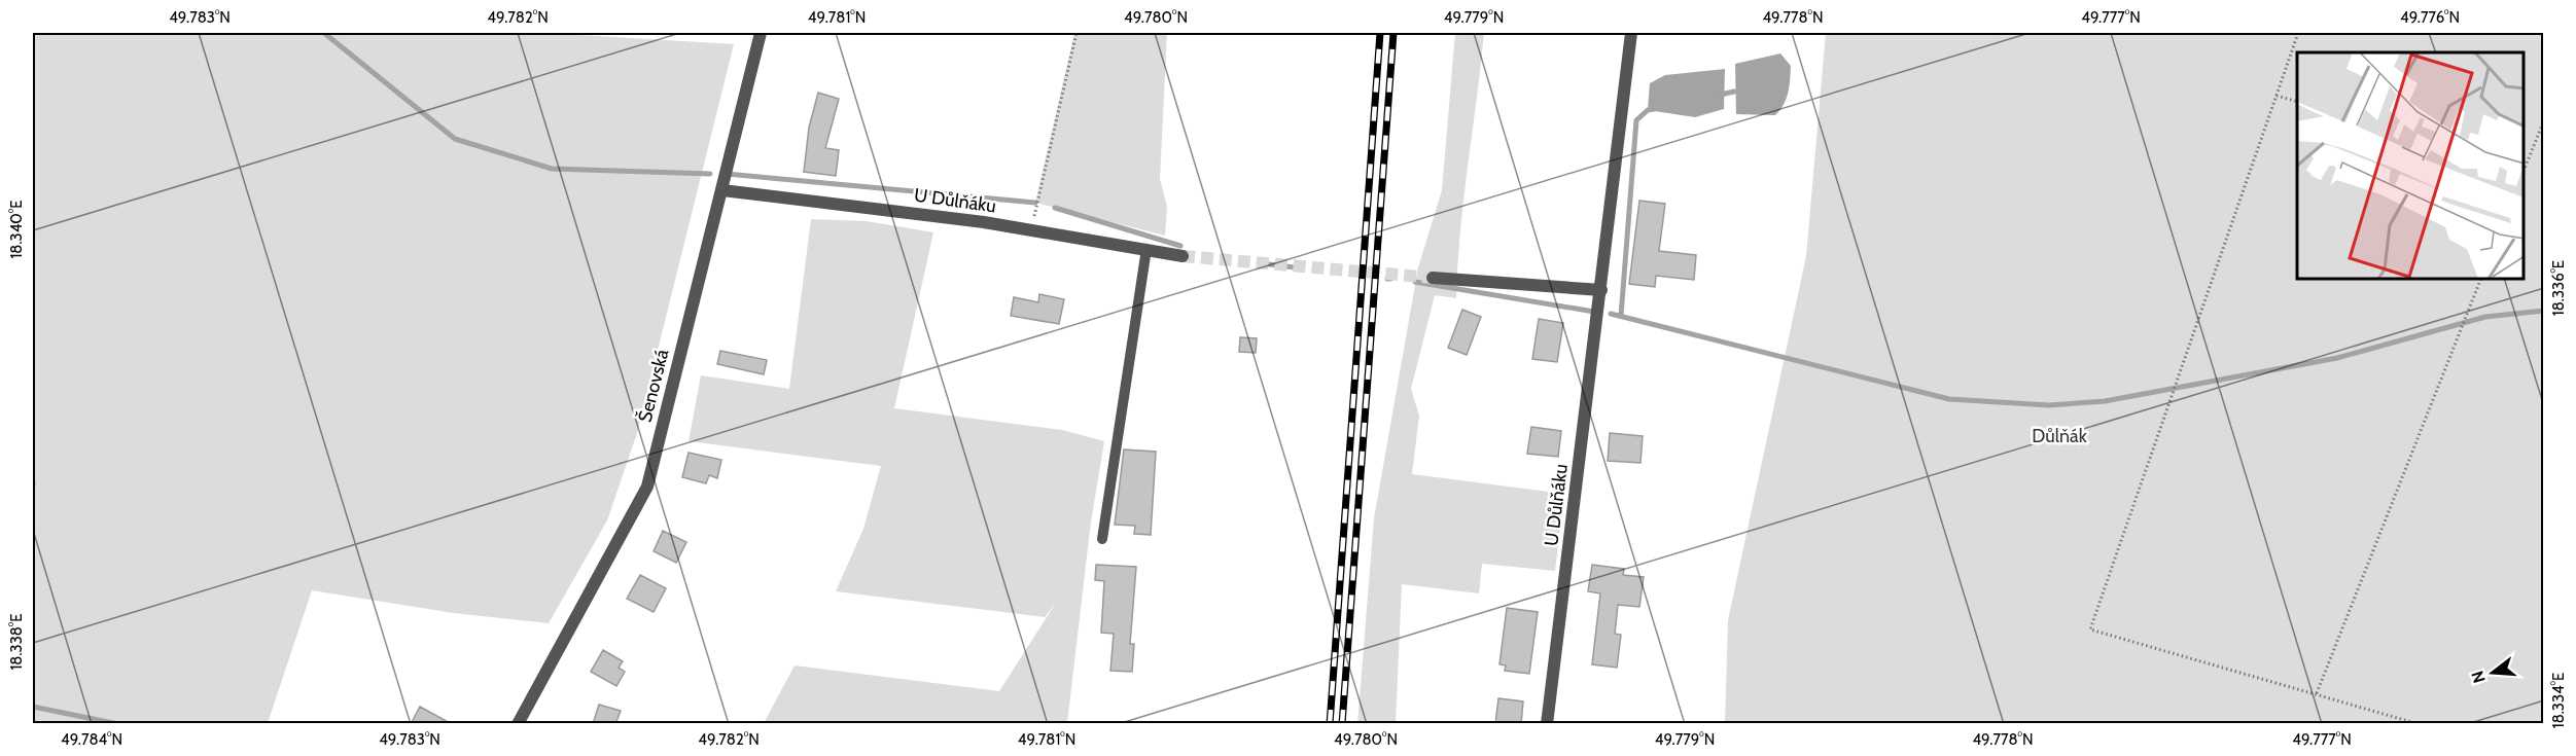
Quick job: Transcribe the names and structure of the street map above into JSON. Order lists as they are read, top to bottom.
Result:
{
  "streets": {
    "street": ["U Důlňáku", "Šenovská"]
  },
  "crossings": [
    ["U Důlňáku", "Šenovská"]
  ],
  "parks": ["Důlňák"],
  "north": "left",
  "coordinates": [
    "49.783°N",
    "49.782°N",
    "49.781°N",
    "49.780°N",
    "49.779°N",
    "49.778°N",
    "49.777°N",
    "49.776°N",
    "18.340°E",
    "18.336°E",
    "18.338°E",
    "18.334°E",
    "49.784°N"
  ]
}
